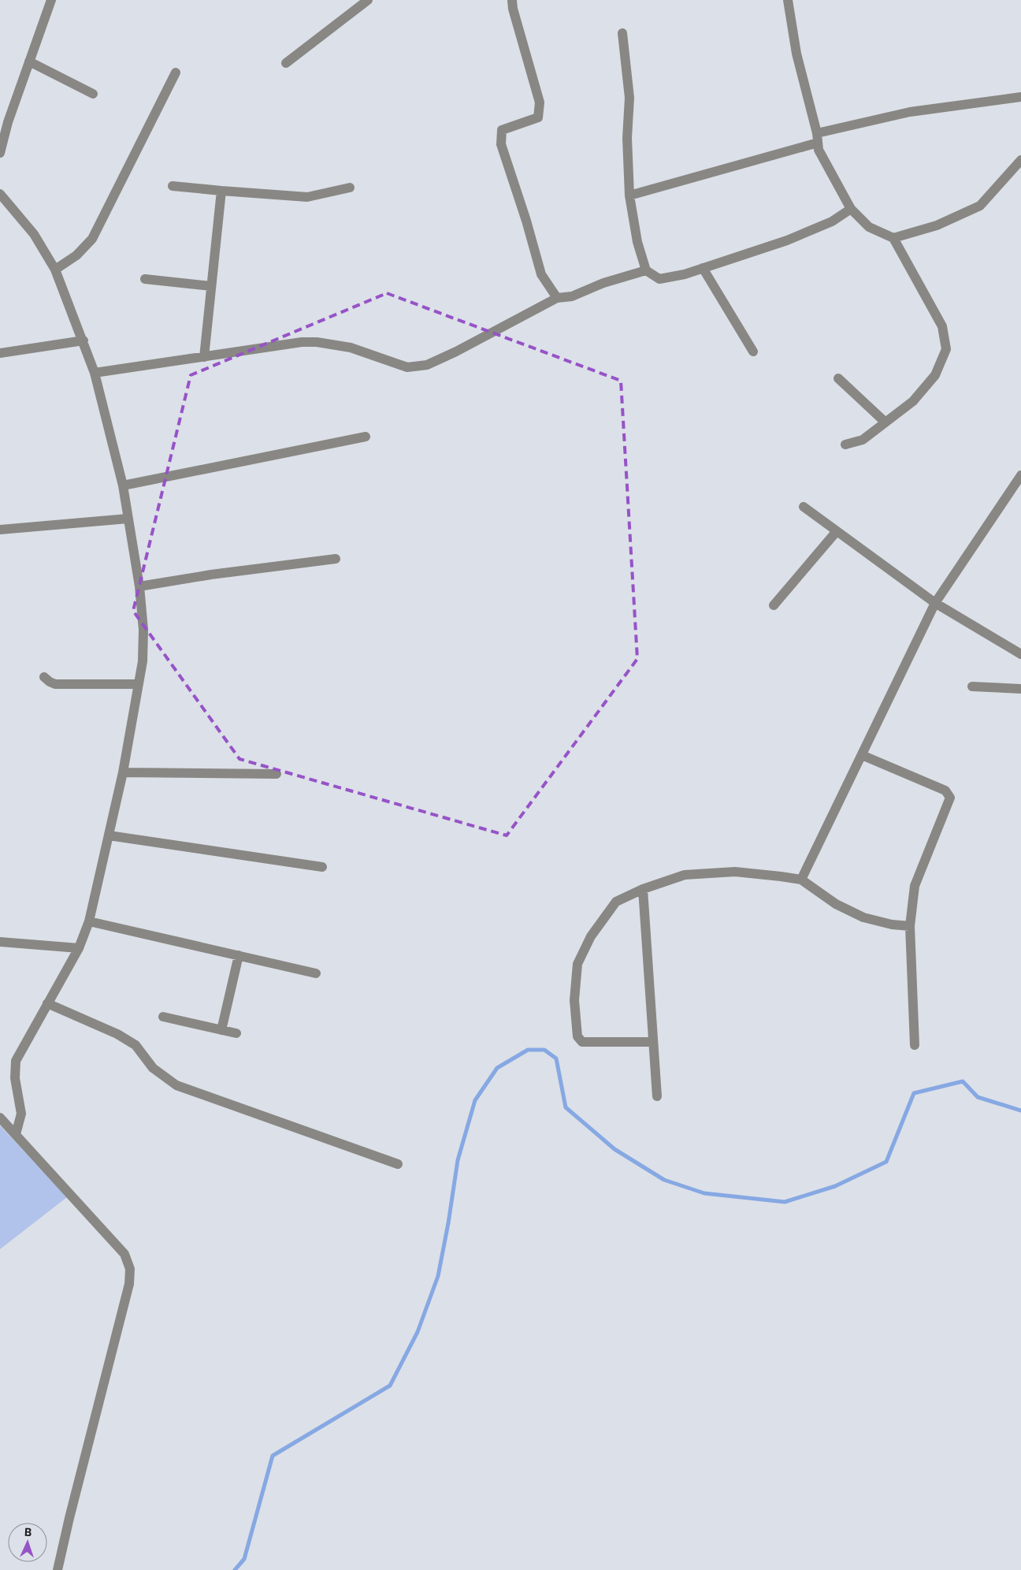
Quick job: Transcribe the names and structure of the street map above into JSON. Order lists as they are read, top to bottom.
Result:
{
  "north": "top"
}
